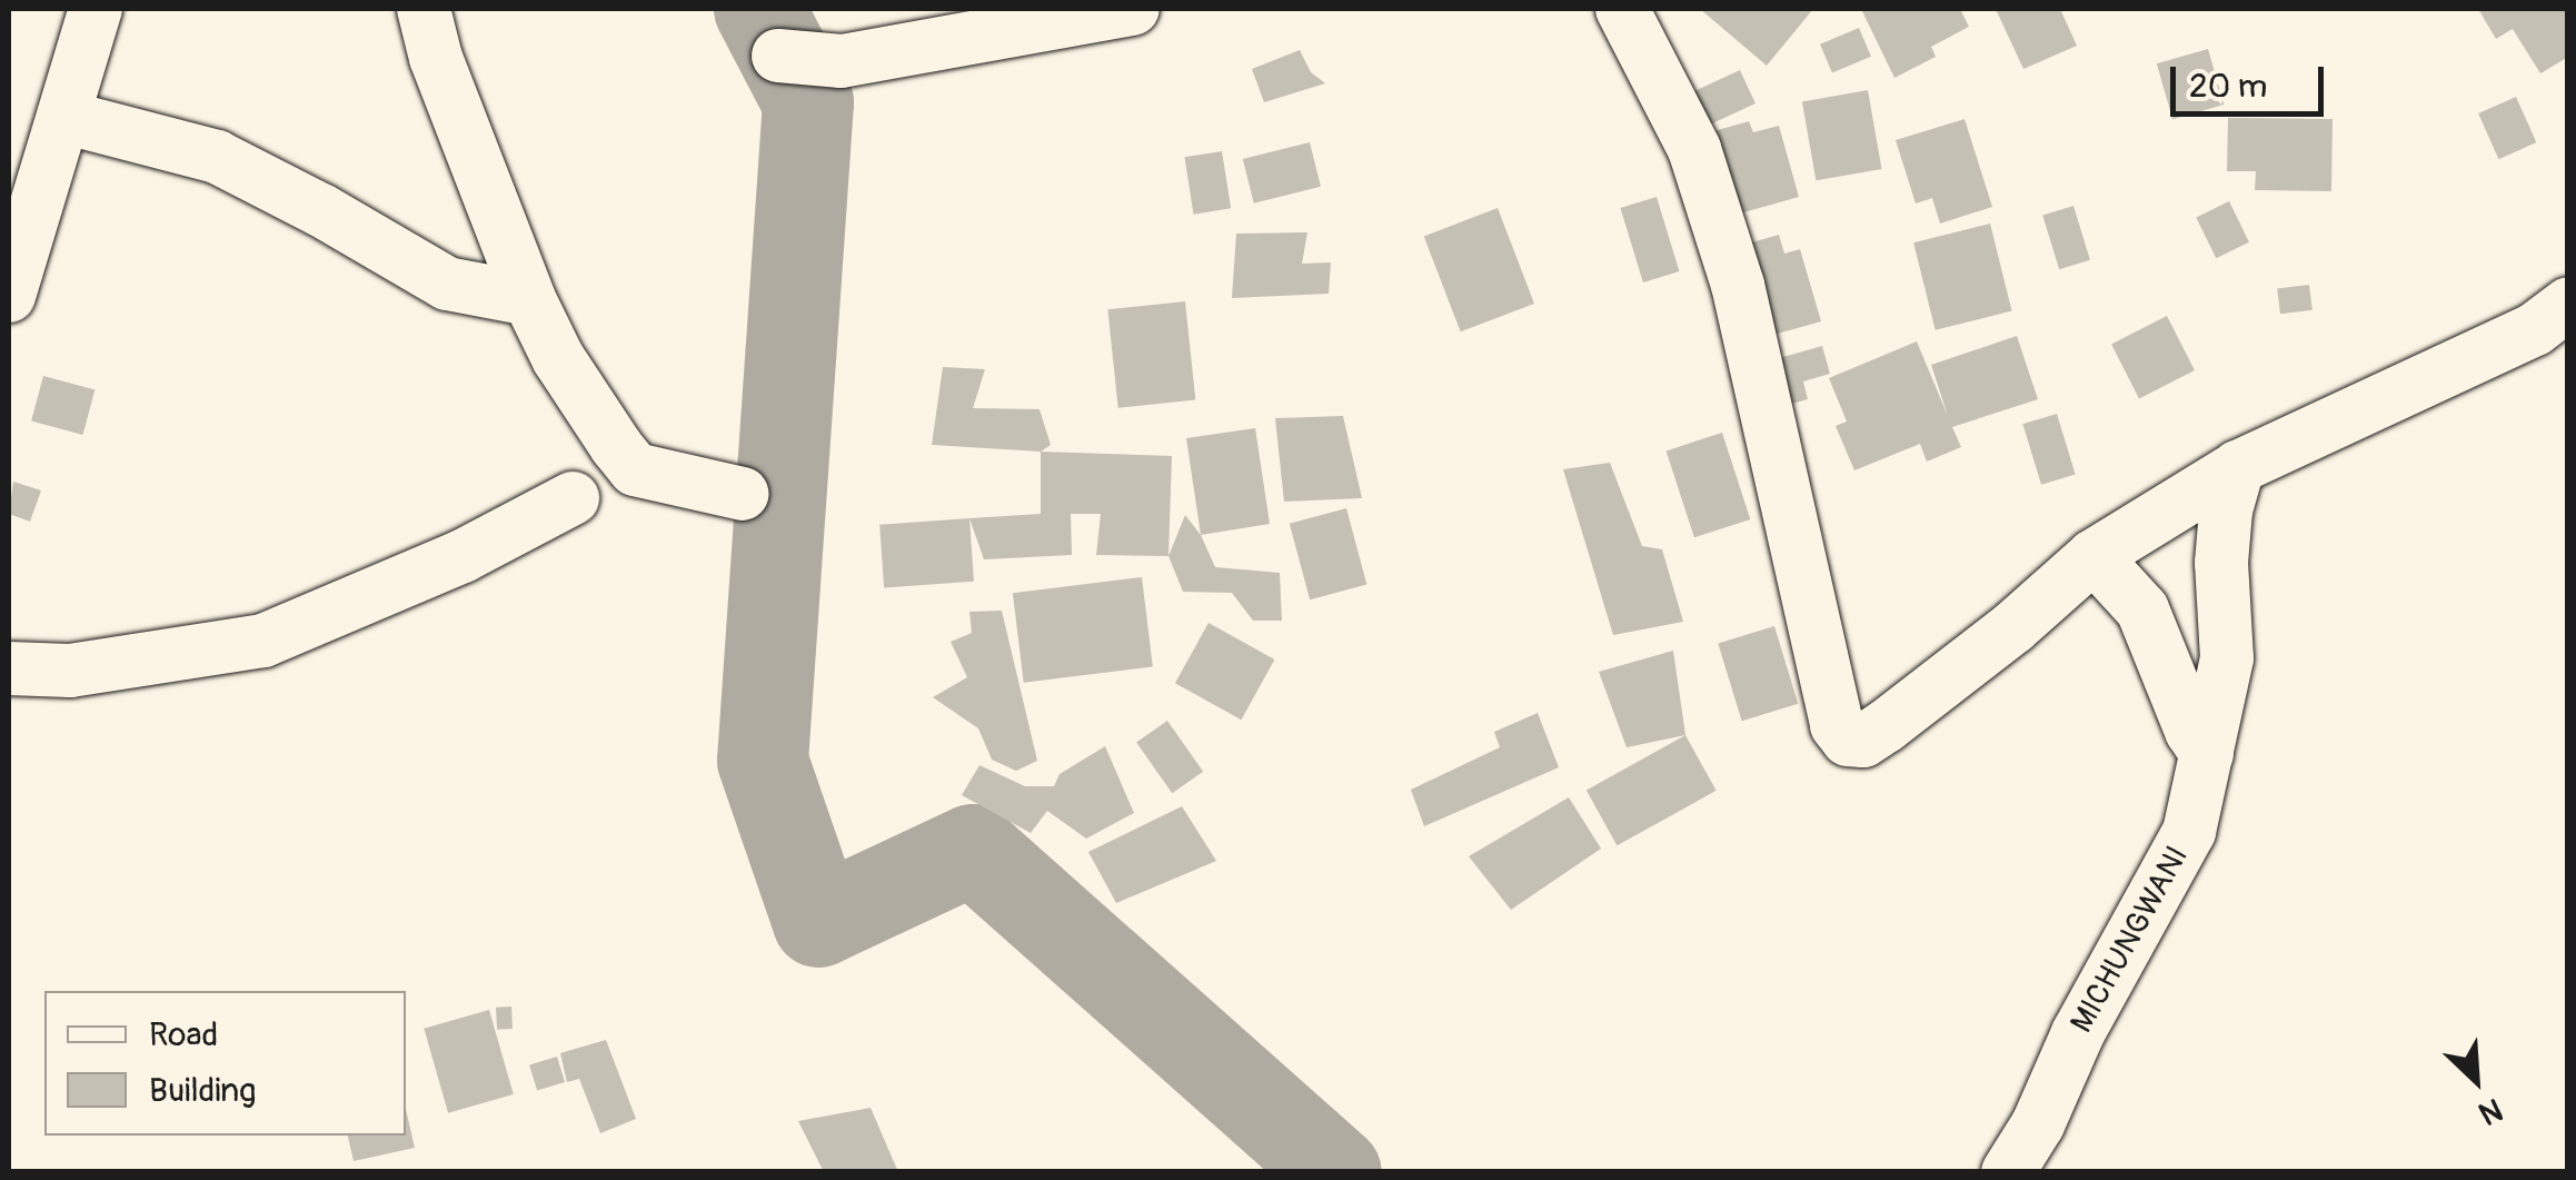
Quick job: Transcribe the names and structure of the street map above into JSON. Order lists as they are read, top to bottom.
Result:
{
  "streets": {
    "street": ["MICHUNGWANI"]
  },
  "legend": ["Road", "Building"],
  "scale_bar": "20 m",
  "north": "bottom right"
}
